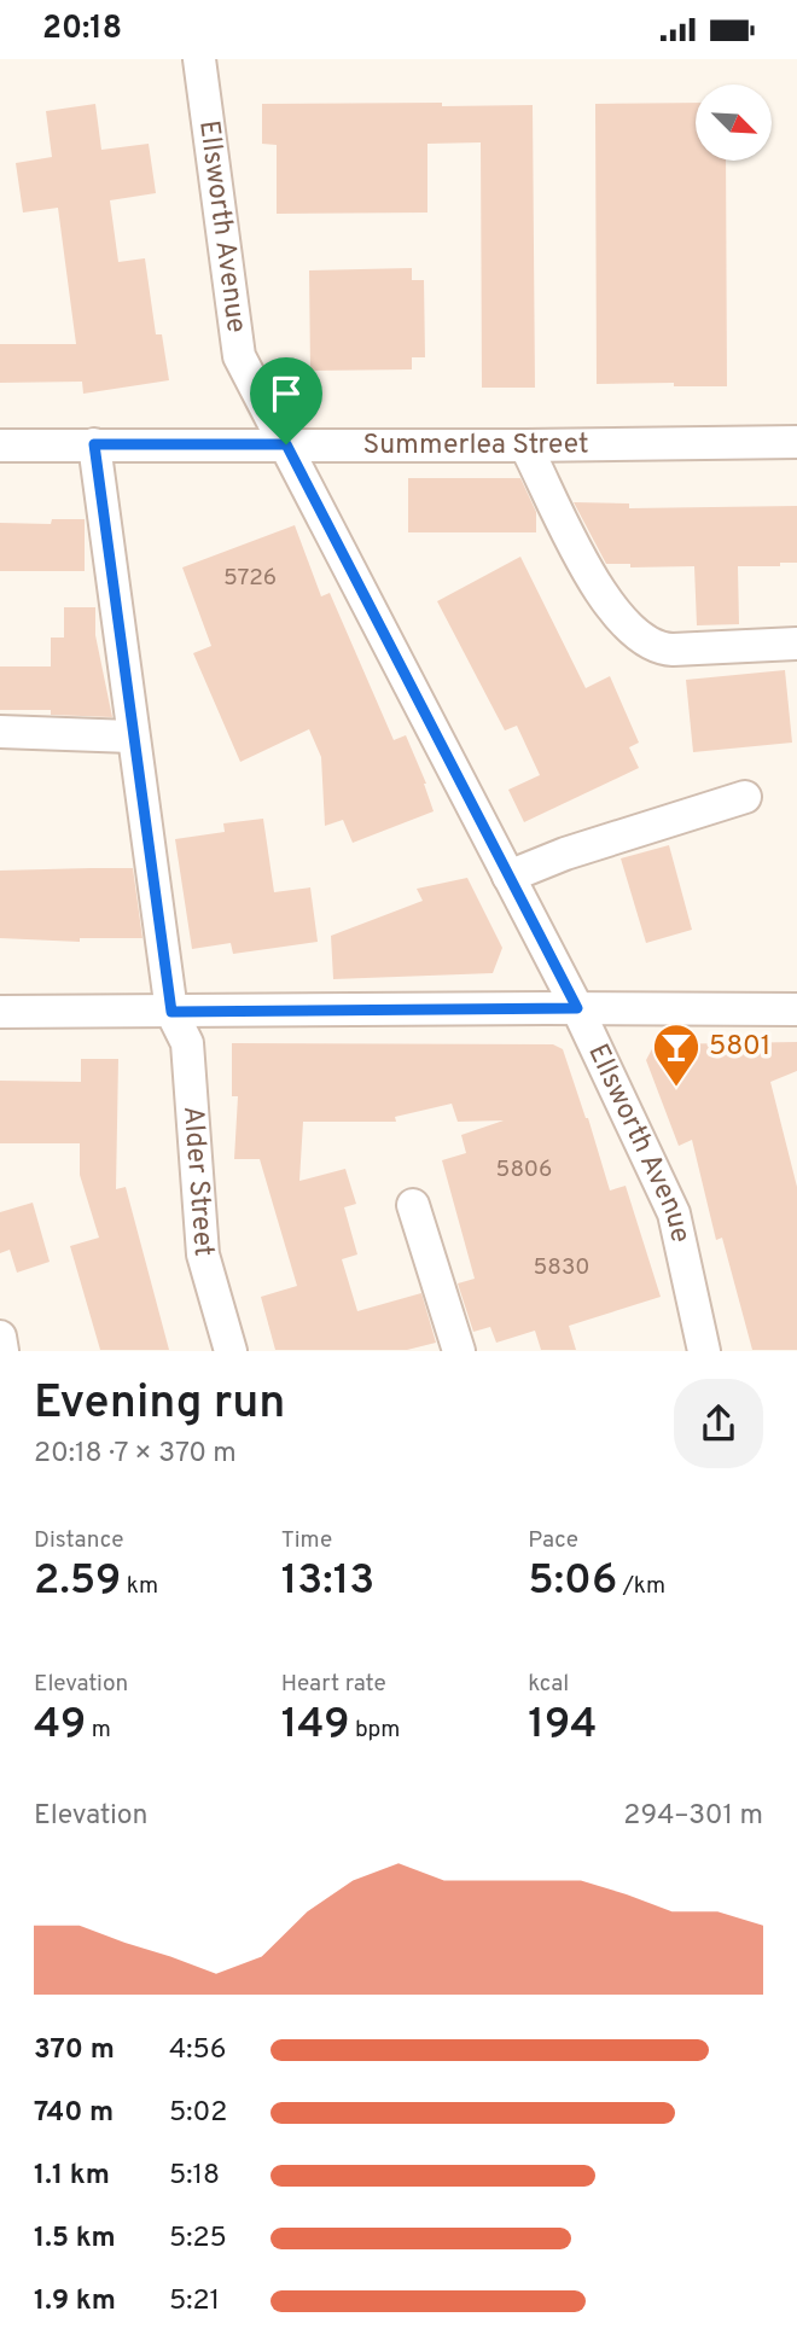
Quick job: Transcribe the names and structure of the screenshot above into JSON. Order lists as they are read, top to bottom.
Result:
{
  "streets": {
    "street": ["Ellsworth Avenue", "Summerlea Street", "Alder Street"]
  },
  "crossings": [
    ["Ellsworth Avenue", "Summerlea Street"],
    ["Summerlea Street", "Alder Street"]
  ],
  "places": {
    "bar": ["5801"]
  },
  "house_numbers": ["5726", "5806", "5830"],
  "north": "bottom right",
  "page": {
    "status": "20:18",
    "heading": ["Evening run", "20:18 · 7 × 370 m"],
    "stats": [
      ["Distance", "2.59 km"],
      ["Time", "13:13"],
      ["Pace", "5:06 /km"],
      ["Elevation", "49 m"],
      ["Heart rate", "149 bpm"],
      ["kcal", "194"]
    ],
    "chart": ["Elevation", "294–301 m"],
    "list": [
      {
        "name": "370 m",
        "note": "4:56"
      },
      {
        "name": "740 m",
        "note": "5:02"
      },
      {
        "name": "1.1 km",
        "note": "5:18"
      },
      {
        "name": "1.5 km",
        "note": "5:25"
      },
      {
        "name": "1.9 km",
        "note": "5:21"
      }
    ]
  }
}
